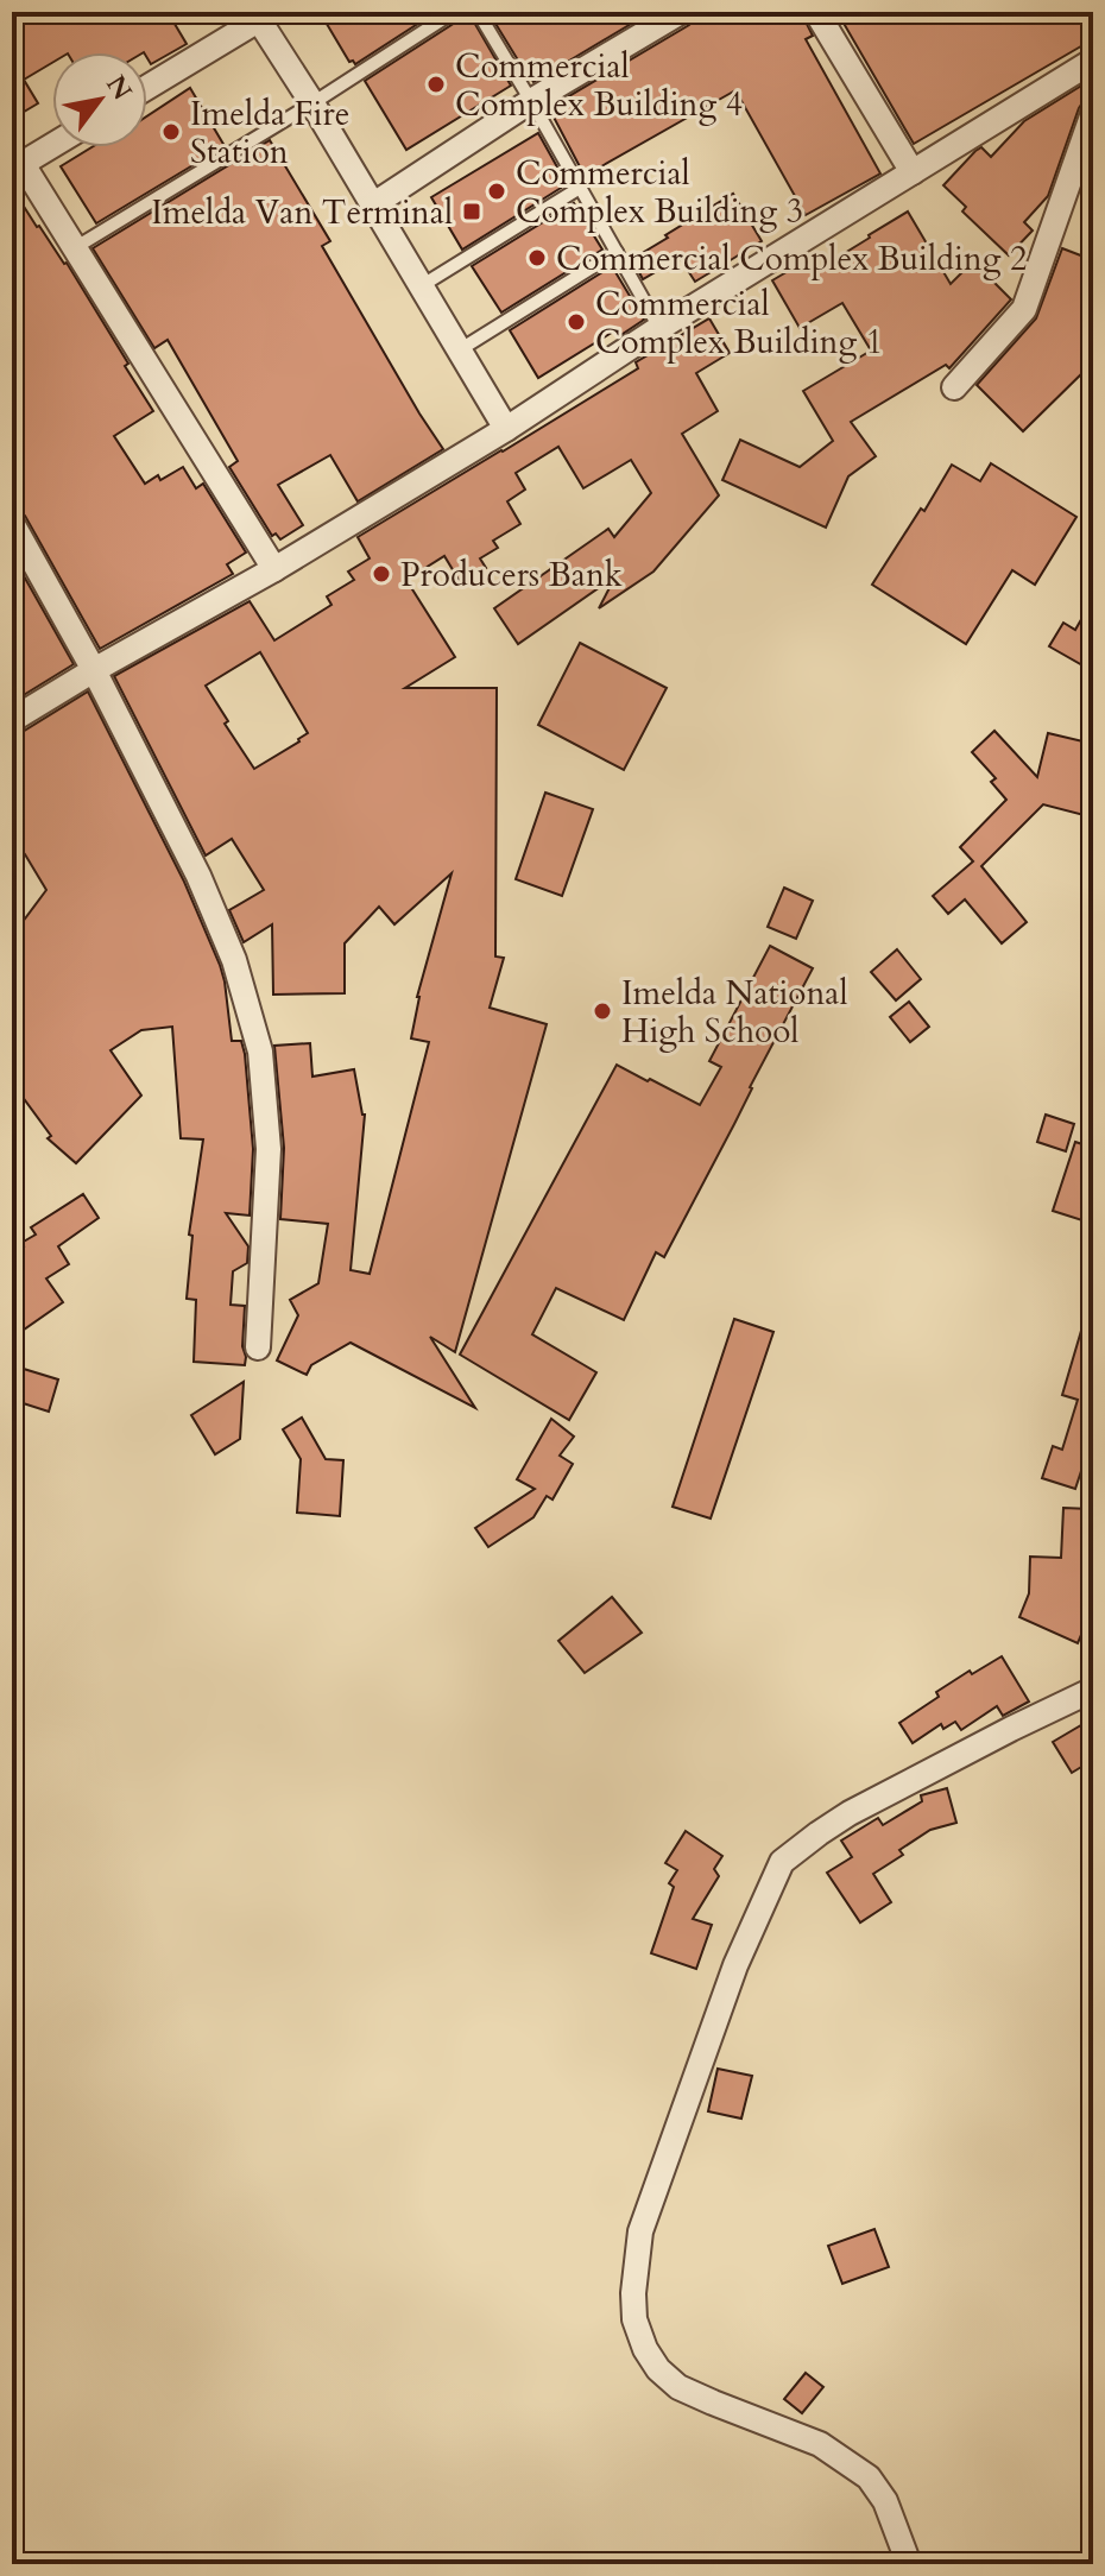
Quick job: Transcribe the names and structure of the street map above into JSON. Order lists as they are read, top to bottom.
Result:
{
  "places": {
    "other": [
      "Commercial Complex Building 4",
      "Imelda Fire Station",
      "Commercial Complex Building 3",
      "Commercial Complex Building 2",
      "Commercial Complex Building 1",
      "Producers Bank",
      "Imelda National High School"
    ],
    "transit": ["Imelda Van Terminal"]
  },
  "north": "top right"
}
